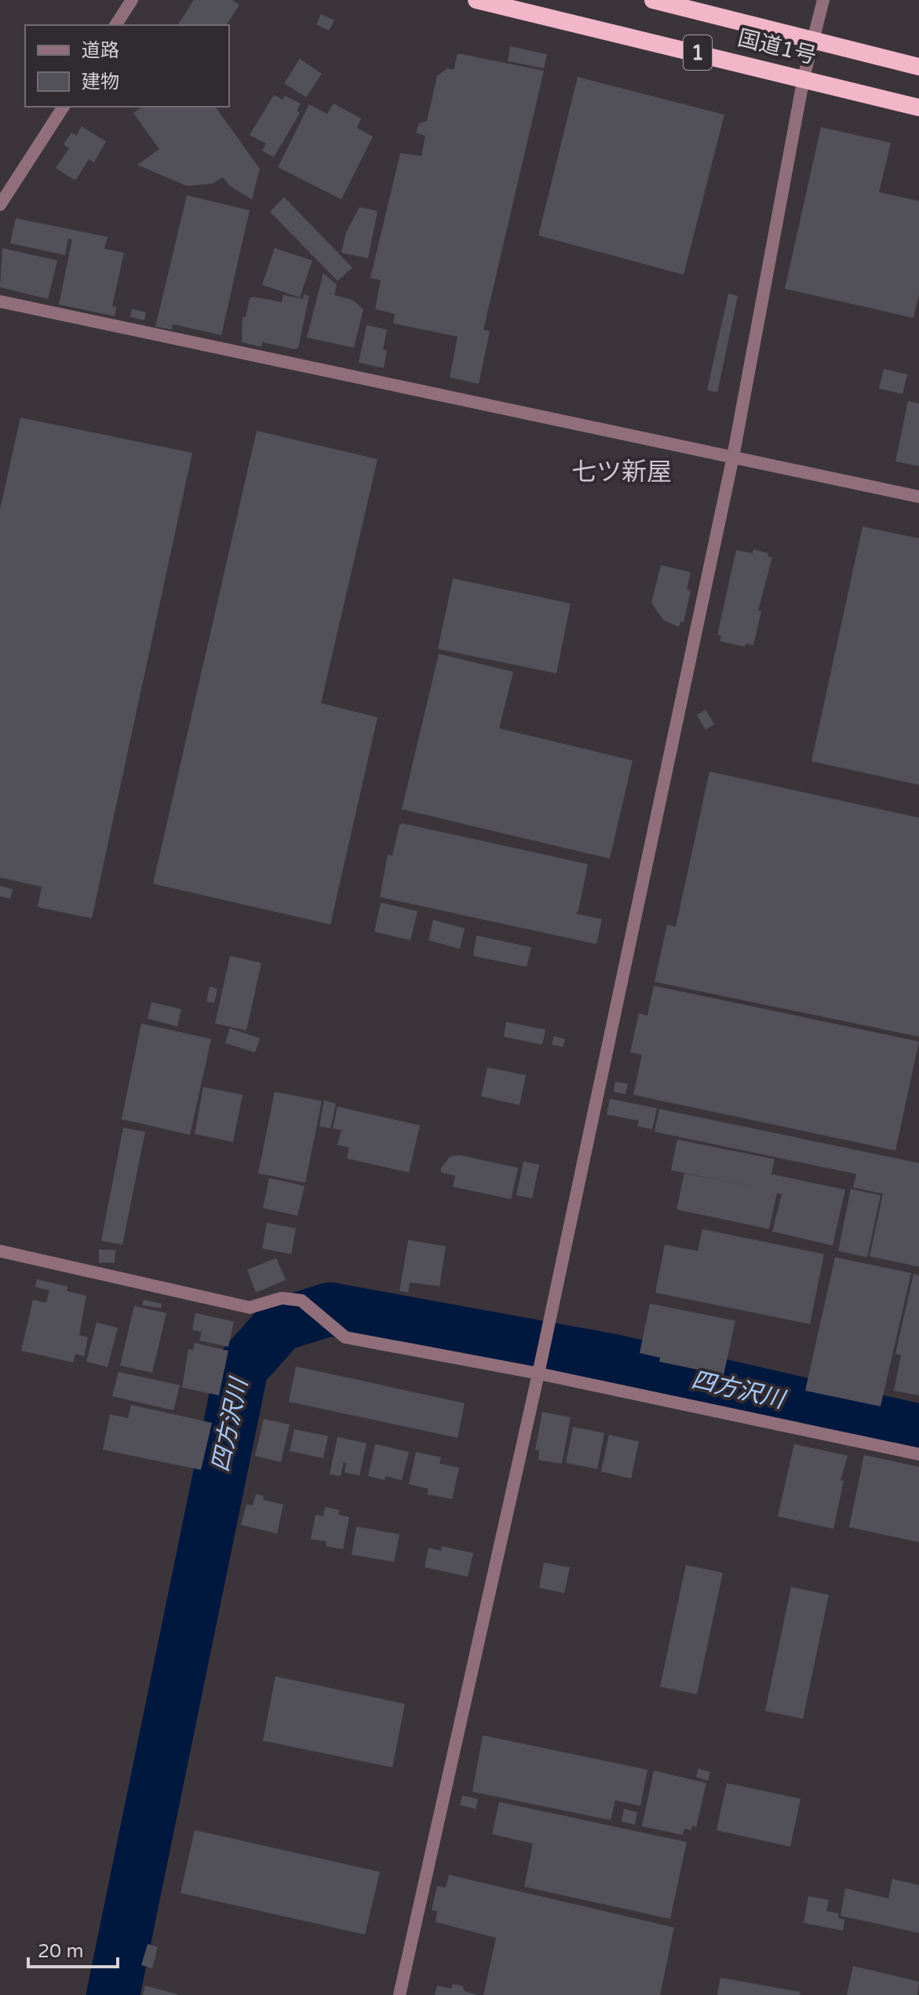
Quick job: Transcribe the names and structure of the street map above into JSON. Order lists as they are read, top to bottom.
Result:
{
  "streets": {
    "highway": ["国道1号", "1"]
  },
  "districts": ["七ツ新屋"],
  "water": ["四方沢川"],
  "legend": ["道路", "建物"],
  "scale_bar": "20 m"
}
